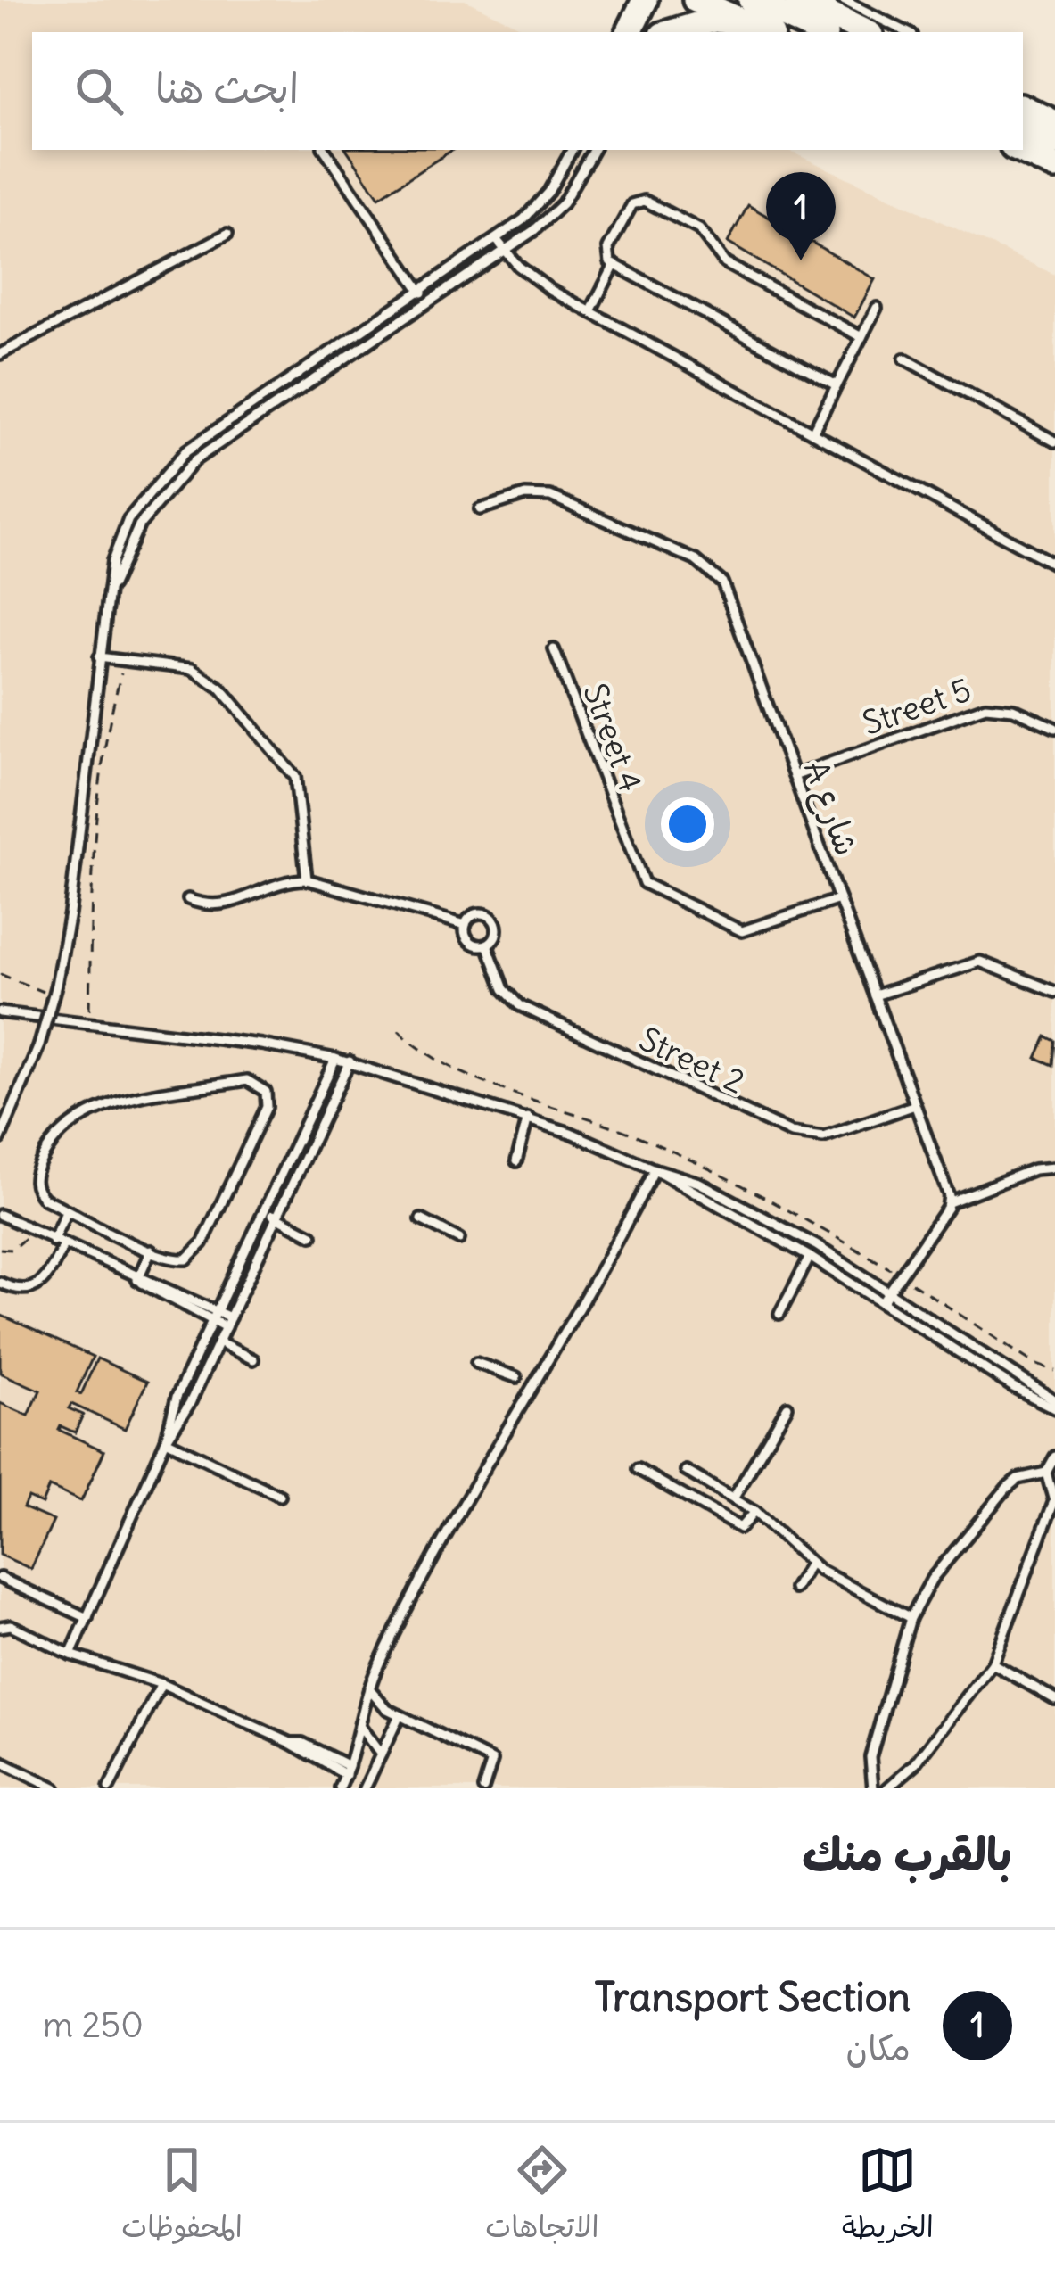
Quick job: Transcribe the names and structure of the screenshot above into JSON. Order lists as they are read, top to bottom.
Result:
{
  "streets": {
    "lane": [
      "Street 5",
      "Street 4",
      "A شارع",
      "Street 2"
    ]
  },
  "crossings": [
    ["Street 5", "A شارع"],
    ["Street 4", "A شارع"],
    ["A شارع", "Street 2"]
  ],
  "page": {
    "search": "ابحث هنا",
    "pins": "1",
    "heading": "بالقرب منك",
    "list": [
      {
        "mark": "1",
        "name": "Transport Section",
        "note": "مكان",
        "value": "250 m"
      }
    ],
    "nav": ["الخريطة", "الاتجاهات", "المحفوظات"]
  }
}
